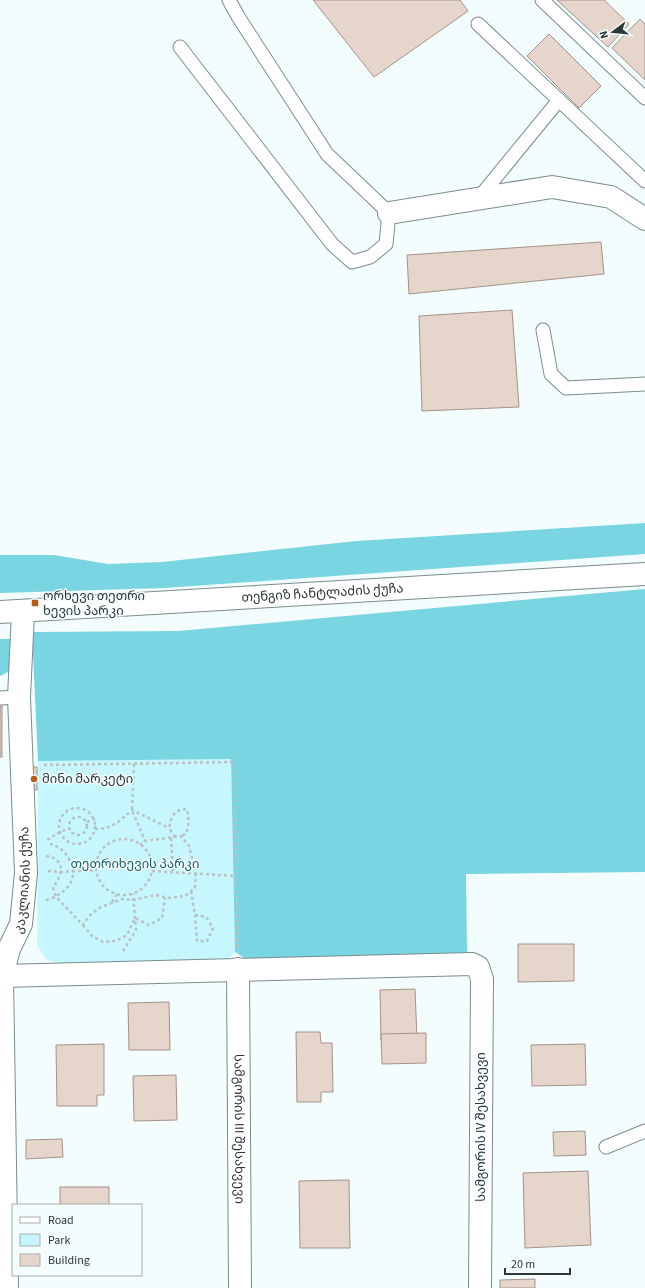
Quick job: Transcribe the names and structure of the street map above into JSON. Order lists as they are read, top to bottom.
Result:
{
  "streets": {
    "street": [
      "თენგიზ ჩანტლაძის ქუჩა",
      "კაკლიანის ქუჩა",
      "სამგორის IV შესახვევი",
      "სამგორის III შესახვევი"
    ]
  },
  "crossings": [
    ["თენგიზ ჩანტლაძის ქუჩა", "კაკლიანის ქუჩა"],
    ["სამგორის IV შესახვევი", "სამგორის III შესახვევი"]
  ],
  "parks": ["თეთრიხევის პარკი"],
  "places": {
    "transit": ["ორხევი თეთრი ხევის პარკი"],
    "other": ["მინი მარკეტი"]
  },
  "legend": ["Road", "Park", "Building"],
  "scale_bar": "20 m",
  "north": "left"
}
